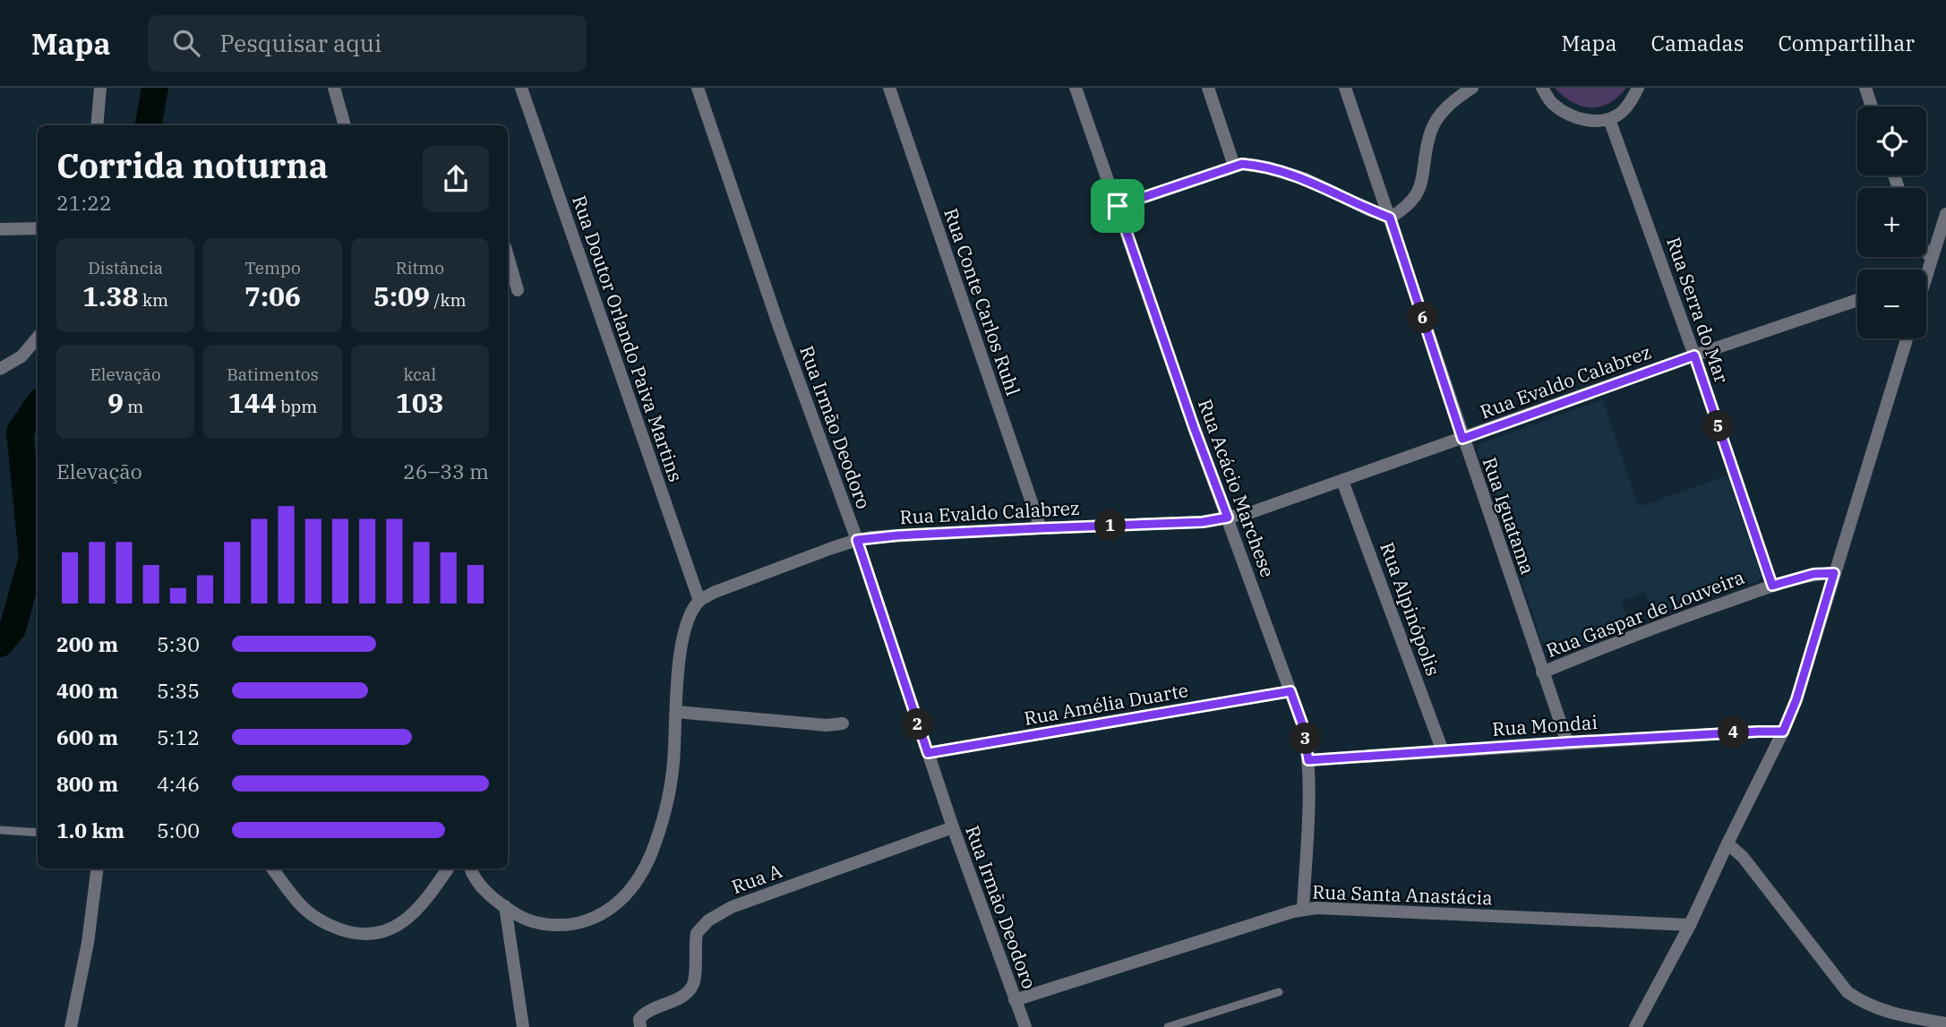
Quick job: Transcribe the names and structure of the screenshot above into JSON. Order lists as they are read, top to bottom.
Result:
{
  "streets": {
    "street": [
      "Rua Conte Carlos Ruhl",
      "Rua Serra do Mar",
      "Rua Doutor Orlando Paiva Martins",
      "Rua Evaldo Calabrez",
      "Rua Irmão Deodoro",
      "Rua Acácio Marchese",
      "Rua Iguatama",
      "Rua Alpinópolis",
      "Rua Gaspar de Louveira",
      "Rua Amélia Duarte",
      "Rua Mondai",
      "Rua A",
      "Rua Santa Anastácia"
    ]
  },
  "crossings": [
    ["Rua Conte Carlos Ruhl", "Rua Evaldo Calabrez"],
    ["Rua Serra do Mar", "Rua Evaldo Calabrez"],
    ["Rua Serra do Mar", "Rua Gaspar de Louveira"],
    ["Rua Doutor Orlando Paiva Martins", "Rua Evaldo Calabrez"],
    ["Rua Evaldo Calabrez", "Rua Irmão Deodoro"],
    ["Rua Evaldo Calabrez", "Rua Acácio Marchese"],
    ["Rua Evaldo Calabrez", "Rua Iguatama"],
    ["Rua Evaldo Calabrez", "Rua Alpinópolis"],
    ["Rua Irmão Deodoro", "Rua Amélia Duarte"],
    ["Rua Irmão Deodoro", "Rua A"],
    ["Rua Irmão Deodoro", "Rua Santa Anastácia"],
    ["Rua Acácio Marchese", "Rua Amélia Duarte"],
    ["Rua Acácio Marchese", "Rua Mondai"],
    ["Rua Acácio Marchese", "Rua Santa Anastácia"],
    ["Rua Iguatama", "Rua Gaspar de Louveira"],
    ["Rua Iguatama", "Rua Mondai"],
    ["Rua Alpinópolis", "Rua Mondai"]
  ],
  "page": {
    "header": "Mapa",
    "search": "Pesquisar aqui",
    "nav": ["Mapa", "Camadas", "Compartilhar"],
    "map_buttons": ["+", "−"],
    "heading": ["Corrida noturna", "21:22"],
    "stats": [
      ["Distância", "1.38 km"],
      ["Tempo", "7:06"],
      ["Ritmo", "5:09 /km"],
      ["Elevação", "9 m"],
      ["Batimentos", "144 bpm"],
      ["kcal", "103"]
    ],
    "pins": [
      "6",
      "5",
      "1",
      "2",
      "4",
      "3"
    ],
    "chart": ["Elevação", "26–33 m"],
    "list": [
      {
        "name": "200 m",
        "note": "5:30"
      },
      {
        "name": "400 m",
        "note": "5:35"
      },
      {
        "name": "600 m",
        "note": "5:12"
      },
      {
        "name": "800 m",
        "note": "4:46"
      },
      {
        "name": "1.0 km",
        "note": "5:00"
      }
    ]
  }
}
